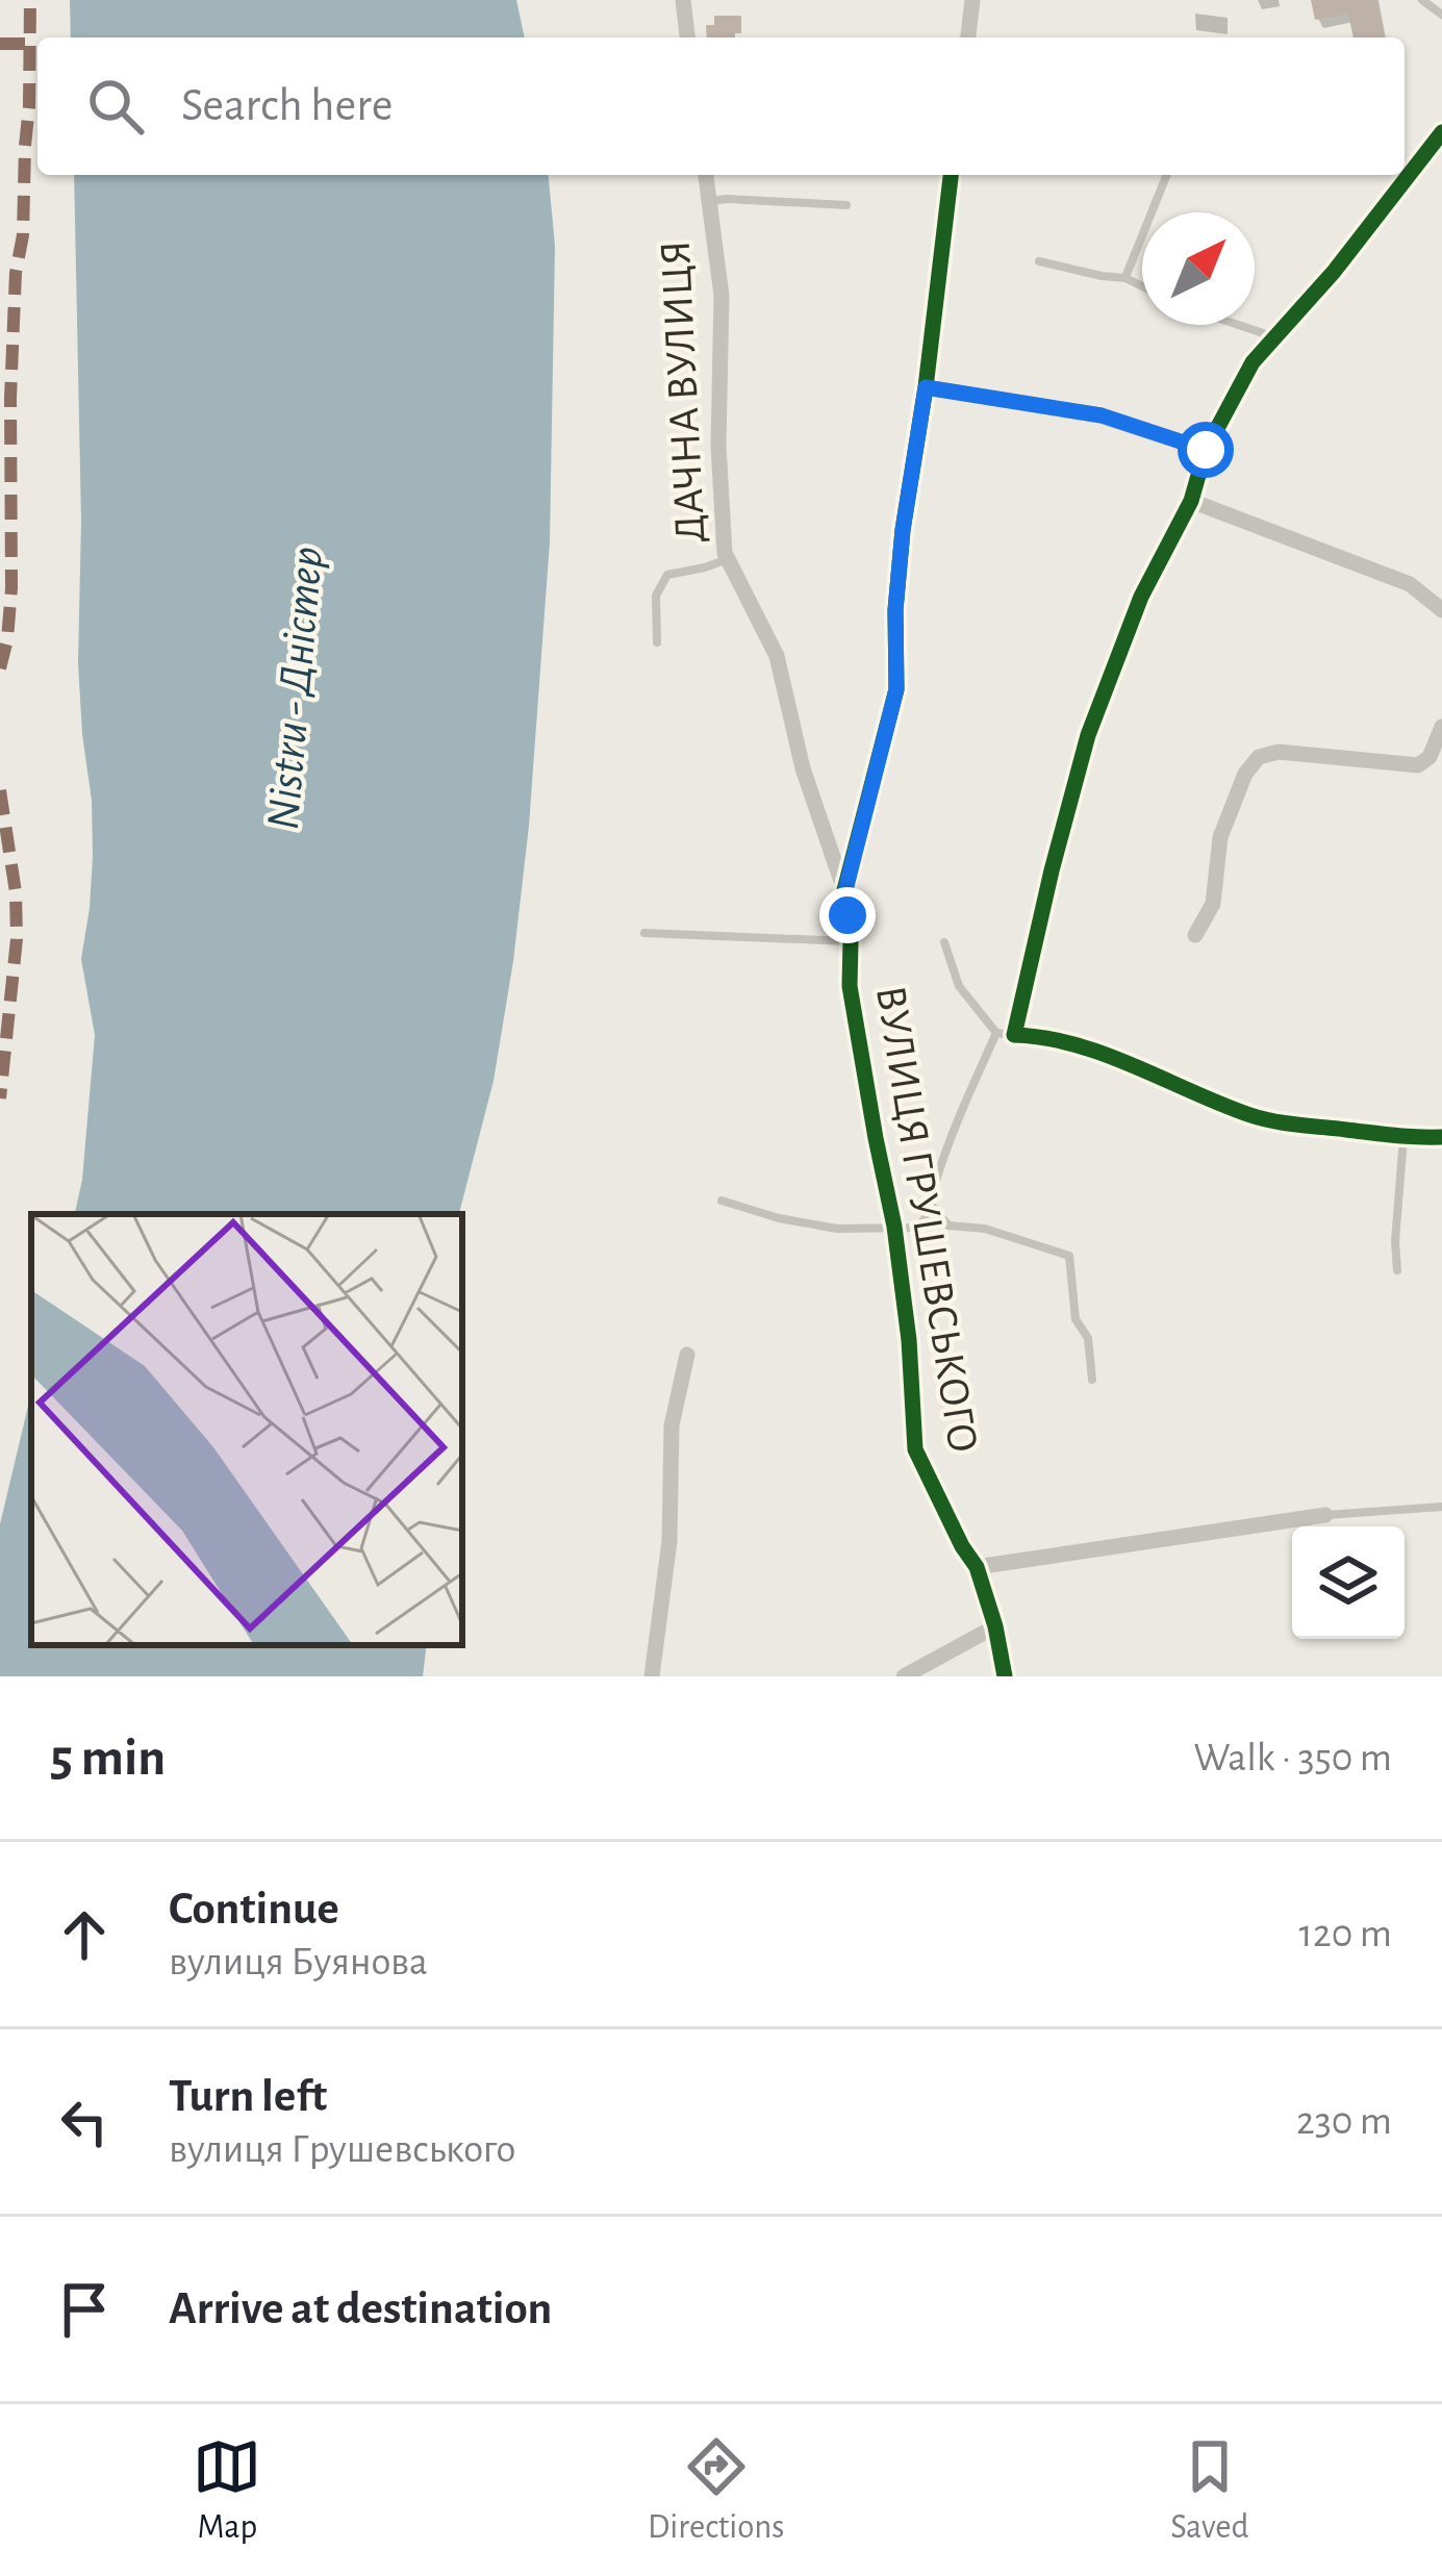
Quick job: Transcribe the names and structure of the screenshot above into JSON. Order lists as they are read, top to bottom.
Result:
{
  "streets": {
    "street": ["ДАЧНА ВУЛИЦЯ", "ВУЛИЦЯ ГРУШЕВСЬКОГО"]
  },
  "crossings": [
    ["ДАЧНА ВУЛИЦЯ", "ВУЛИЦЯ ГРУШЕВСЬКОГО"]
  ],
  "water": ["Nistru - Дністер"],
  "north": "top right",
  "page": {
    "search": "Search here",
    "heading": ["5 min", "Walk · 350 m"],
    "list": [
      ["Continue", "вулиця Буянова", "120 m"],
      ["Turn left", "вулиця Грушевського", "230 m"],
      "Arrive at destination"
    ],
    "nav": ["Map", "Directions", "Saved"]
  }
}
